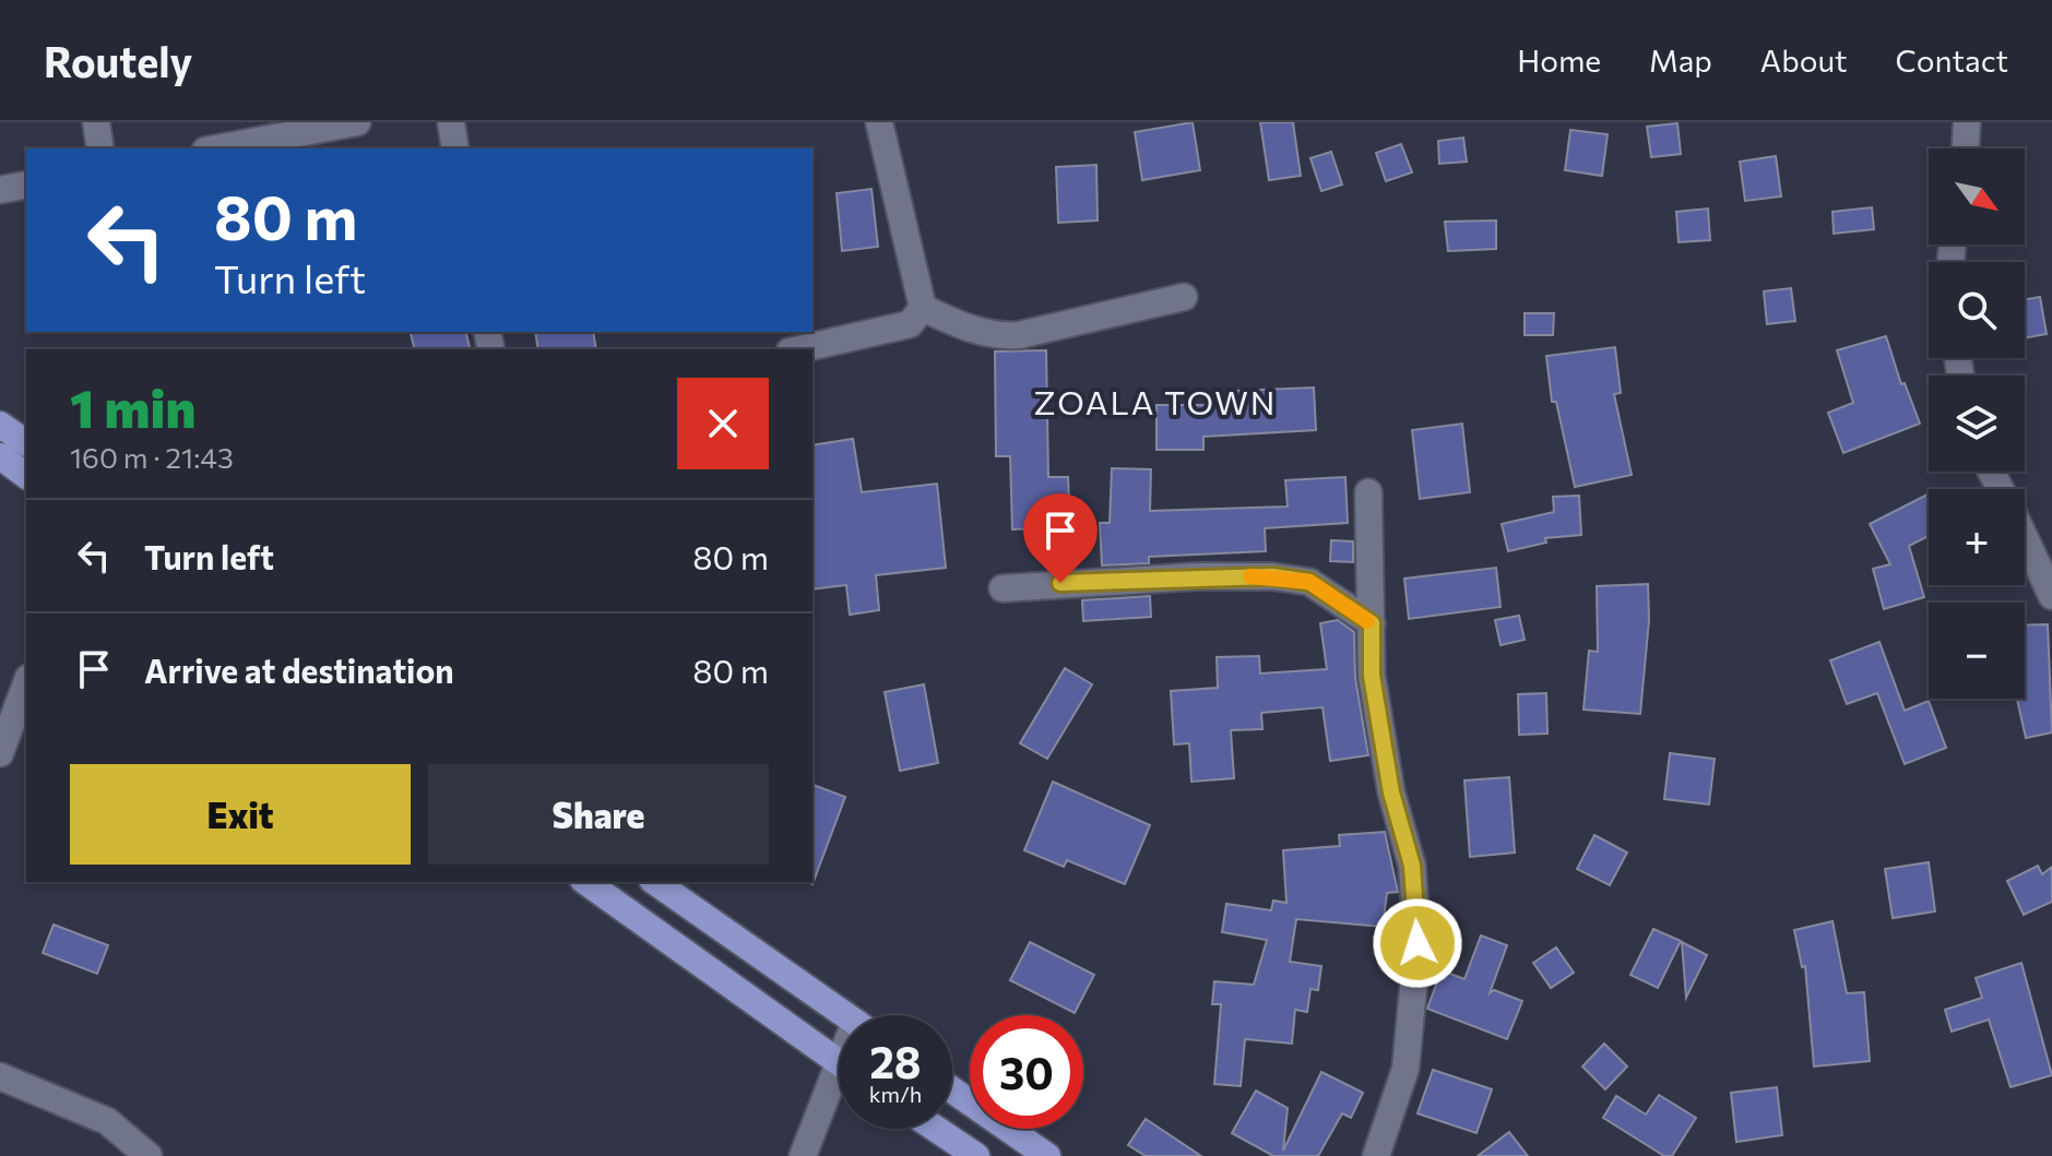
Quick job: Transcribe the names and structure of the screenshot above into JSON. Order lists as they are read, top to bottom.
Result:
{
  "districts": ["ZOALA TOWN"],
  "north": "bottom right",
  "page": {
    "header": "Routely",
    "nav": [
      "Home",
      "Map",
      "About",
      "Contact"
    ],
    "map_buttons": ["+", "−"],
    "turn": ["80 m", "Turn left"],
    "heading": ["1 min", "160 m · 21:43"],
    "list": [
      {
        "name": "Turn left",
        "value": "80 m"
      },
      {
        "name": "Arrive at destination",
        "value": "80 m"
      }
    ],
    "buttons": ["Exit", "Share"],
    "speed": "28 km/h",
    "limit": "30"
  }
}
